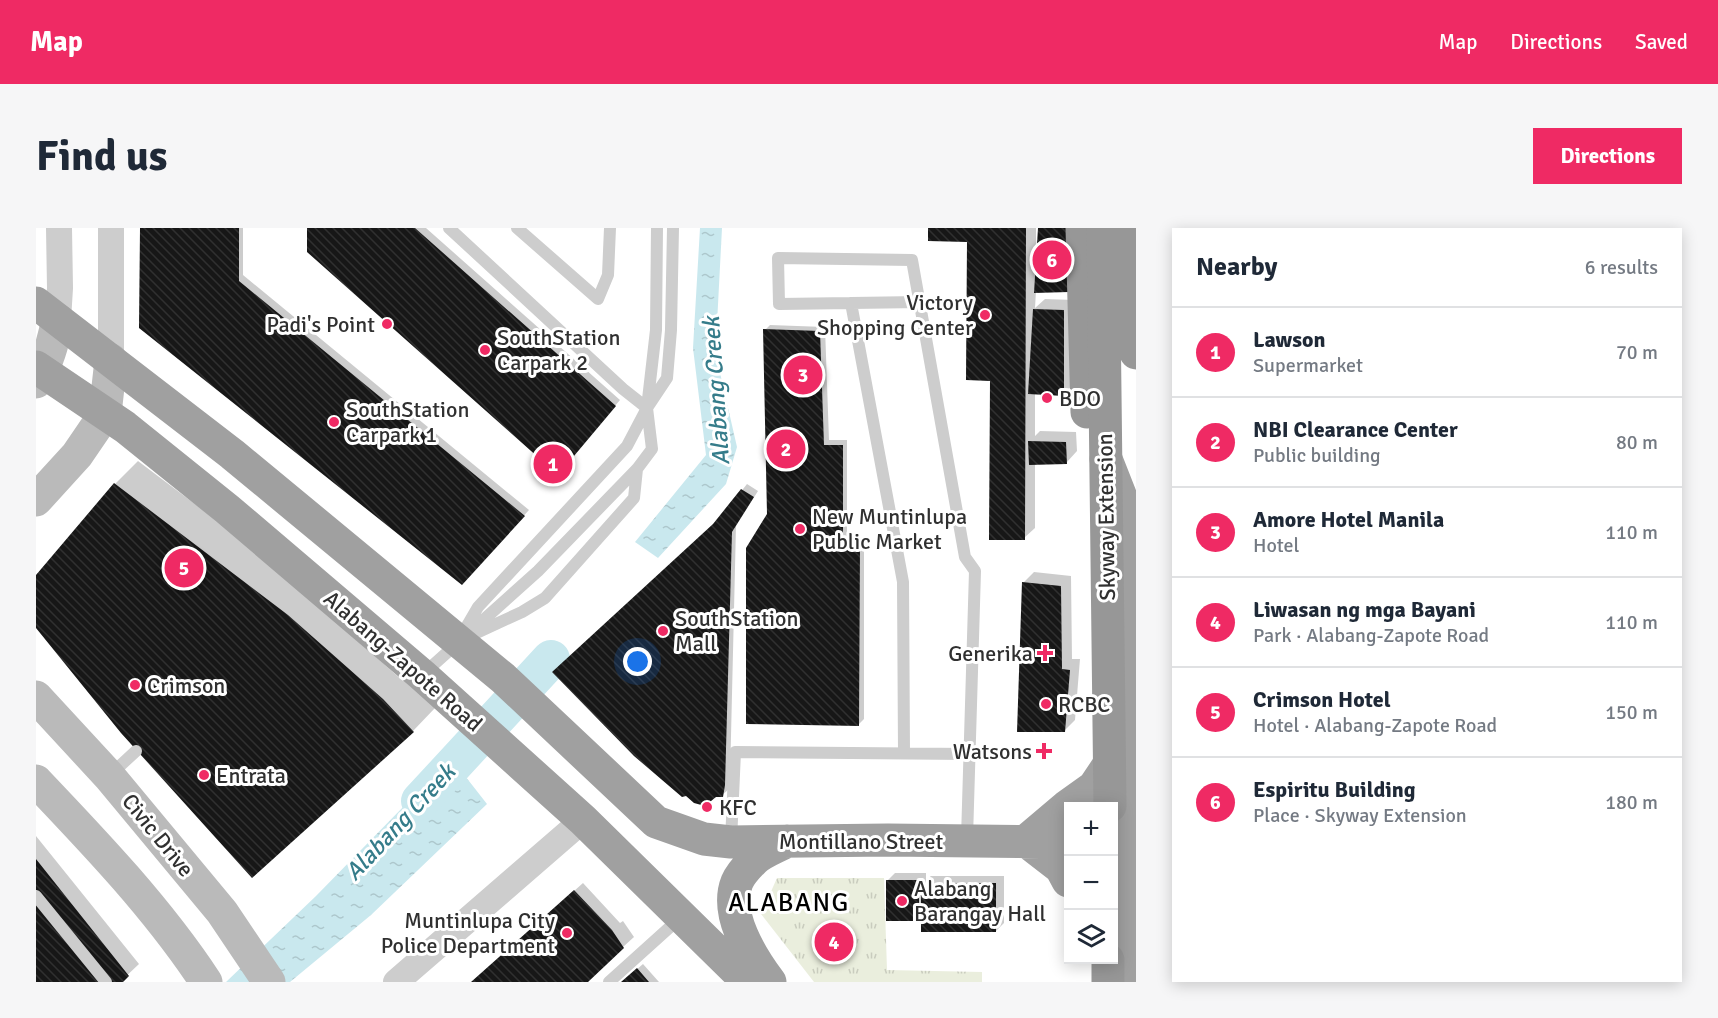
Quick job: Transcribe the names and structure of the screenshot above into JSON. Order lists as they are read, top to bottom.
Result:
{
  "streets": {
    "highway": ["Skyway Extension", "Alabang-Zapote Road", "Montillano Street"],
    "main road": ["Civic Drive"]
  },
  "districts": ["ALABANG"],
  "water": ["Alabang Creek"],
  "places": {
    "other": [
      "Victory Shopping Center",
      "Padi's Point",
      "SouthStation Carpark 2",
      "BDO",
      "SouthStation Carpark 1",
      "New Muntinlupa Public Market",
      "SouthStation Mall",
      "Crimson",
      "RCBC",
      "Entrata",
      "KFC",
      "Alabang Barangay Hall",
      "Muntinlupa City Police Department"
    ],
    "health": ["Generika", "Watsons"]
  },
  "page": {
    "header": "Map",
    "nav": ["Map", "Directions", "Saved"],
    "buttons": "Directions",
    "title": "Find us",
    "heading": ["Nearby", "6 results"],
    "pins": [
      "6",
      "3",
      "2",
      "1",
      "5",
      "4"
    ],
    "list": [
      {
        "mark": "1",
        "name": "Lawson",
        "note": "Supermarket",
        "value": "70 m"
      },
      {
        "mark": "2",
        "name": "NBI Clearance Center",
        "note": "Public building",
        "value": "80 m"
      },
      {
        "mark": "3",
        "name": "Amore Hotel Manila",
        "note": "Hotel",
        "value": "110 m"
      },
      {
        "mark": "4",
        "name": "Liwasan ng mga Bayani",
        "note": "Park · Alabang-Zapote Road",
        "value": "110 m"
      },
      {
        "mark": "5",
        "name": "Crimson Hotel",
        "note": "Hotel · Alabang-Zapote Road",
        "value": "150 m"
      },
      {
        "mark": "6",
        "name": "Espiritu Building",
        "note": "Place · Skyway Extension",
        "value": "180 m"
      }
    ],
    "map_buttons": ["+", "−"]
  }
}
